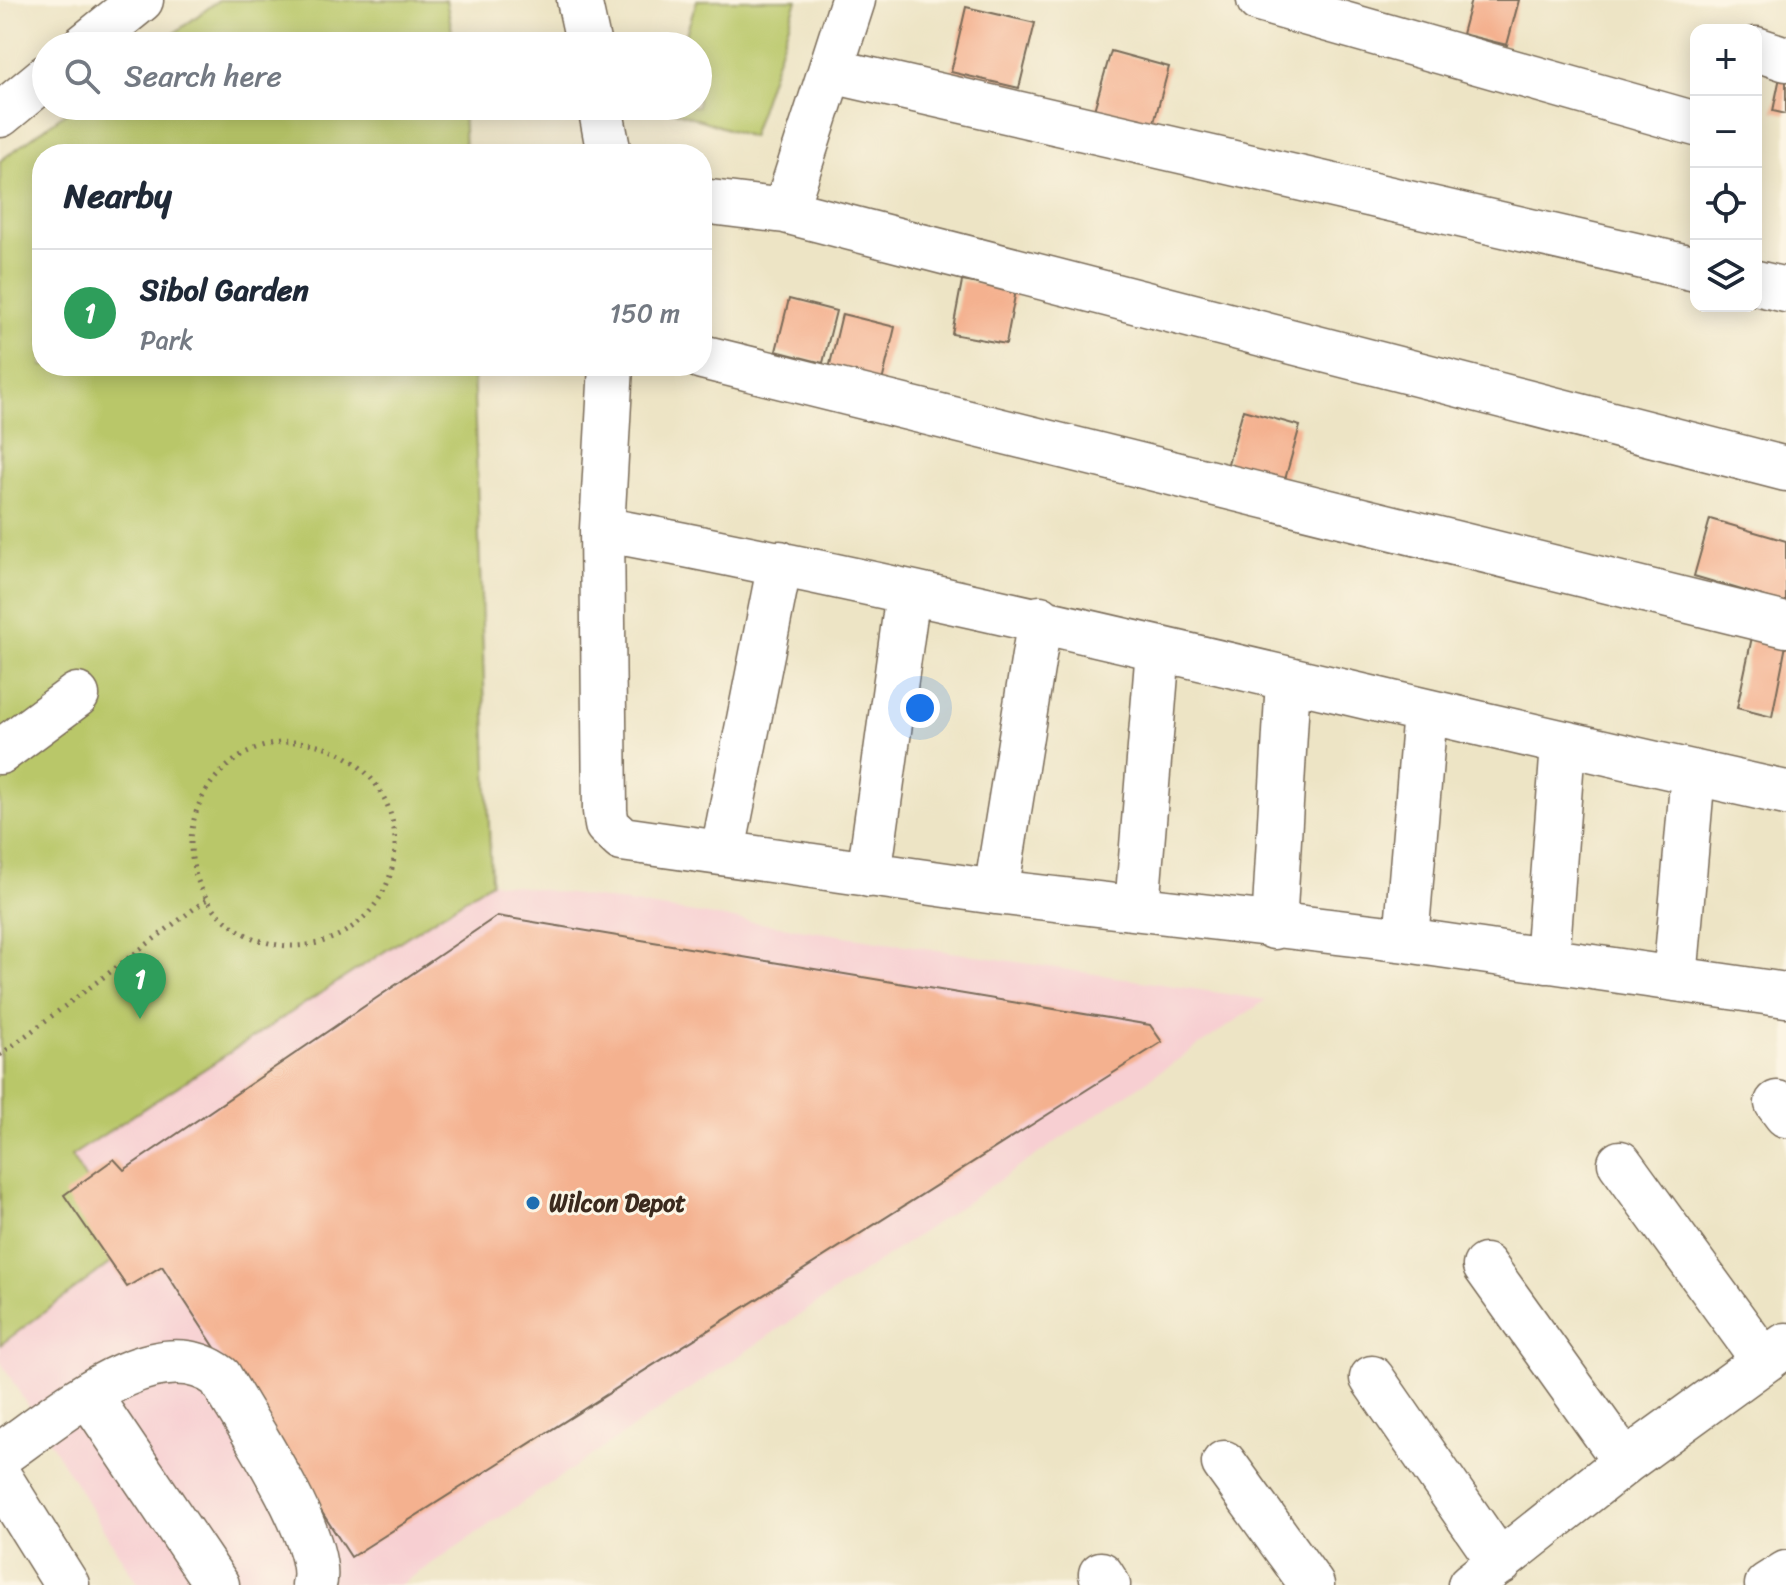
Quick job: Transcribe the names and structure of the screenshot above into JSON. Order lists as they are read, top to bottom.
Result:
{
  "places": ["Wilcon Depot"],
  "page": {
    "map_buttons": ["+", "−"],
    "search": "Search here",
    "heading": "Nearby",
    "list": [
      {
        "mark": "1",
        "name": "Sibol Garden",
        "note": "Park",
        "value": "150 m"
      }
    ],
    "pins": "1"
  }
}
